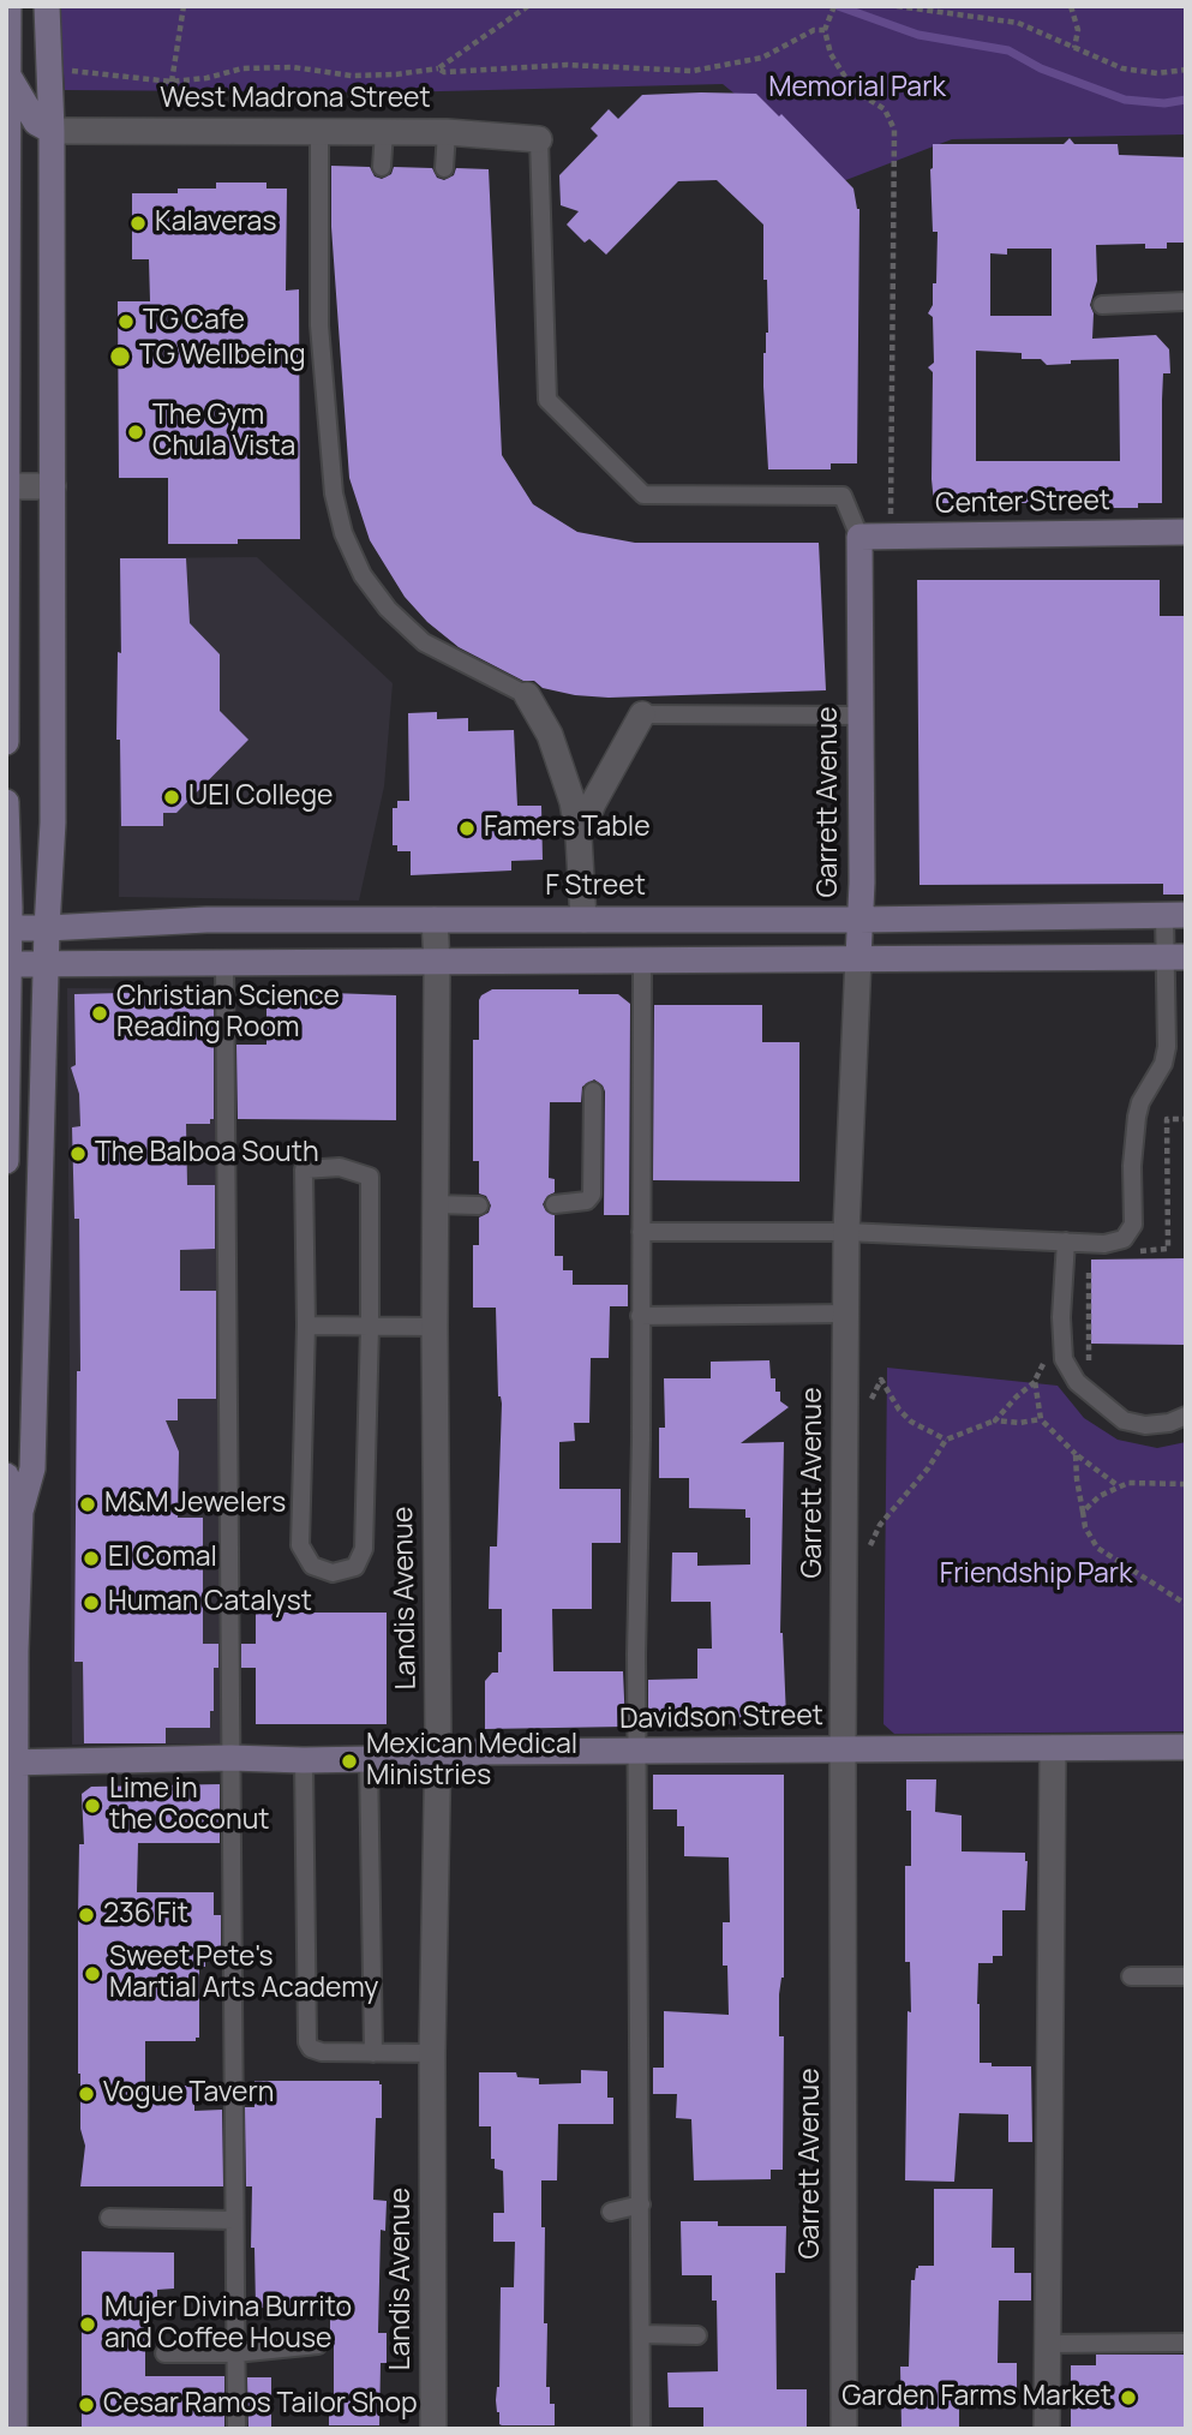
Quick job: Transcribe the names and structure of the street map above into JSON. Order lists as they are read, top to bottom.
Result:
{
  "streets": {
    "main road": [
      "Center Street",
      "Garrett Avenue",
      "F Street",
      "Davidson Street"
    ],
    "street": ["West Madrona Street", "Landis Avenue"]
  },
  "crossings": [
    ["Center Street", "Garrett Avenue"],
    ["Garrett Avenue", "F Street"],
    ["Garrett Avenue", "Davidson Street"],
    ["F Street", "Landis Avenue"],
    ["Landis Avenue", "Davidson Street"]
  ],
  "parks": ["Memorial Park", "Friendship Park"],
  "places": [
    "Kalaveras",
    "TG Cafe",
    "TG Wellbeing",
    "The Gym Chula Vista",
    "UEI College",
    "Famers Table",
    "Christian Science Reading Room",
    "The Balboa South",
    "M&M Jewelers",
    "El Comal",
    "Human Catalyst",
    "Mexican Medical Ministries",
    "Lime in the Coconut",
    "236 Fit",
    "Sweet Pete's Martial Arts Academy",
    "Vogue Tavern",
    "Mujer Divina Burrito and Coffee House",
    "Garden Farms Market",
    "Cesar Ramos Tailor Shop"
  ]
}
